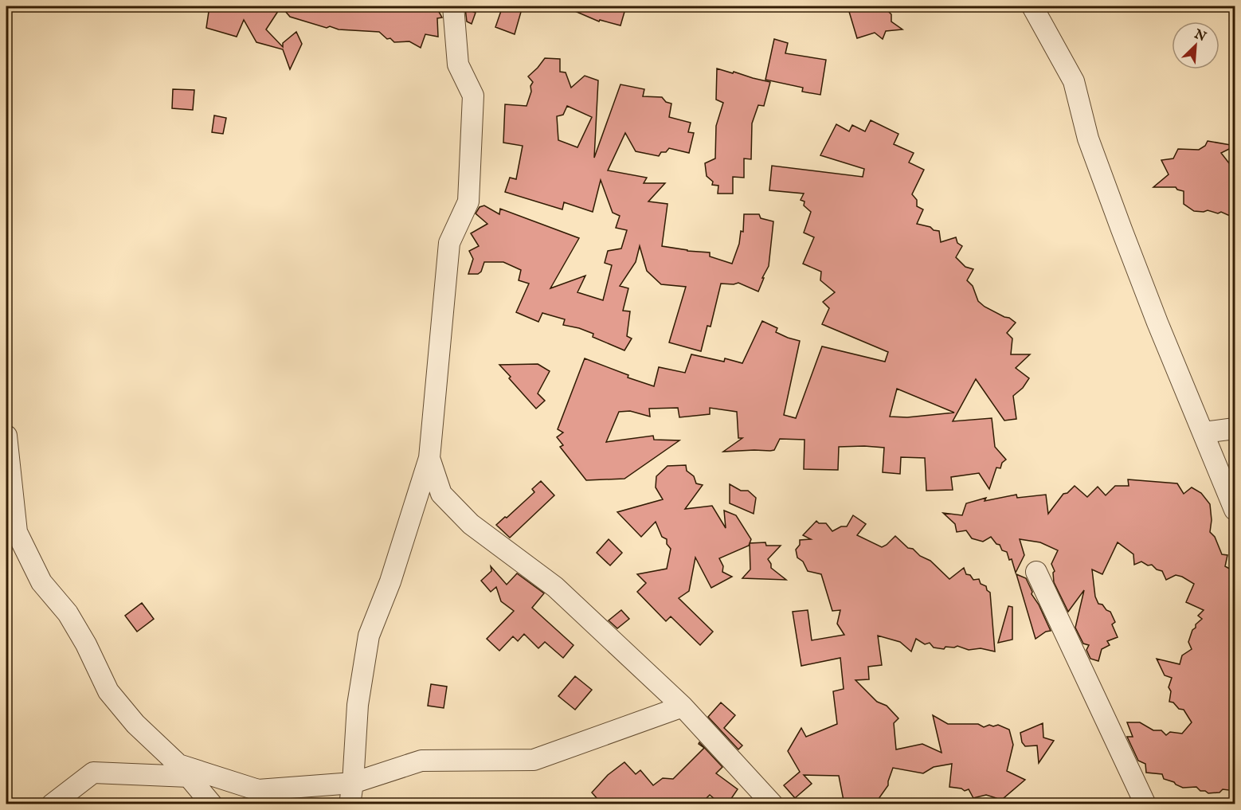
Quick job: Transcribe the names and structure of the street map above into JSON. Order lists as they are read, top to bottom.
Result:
{
  "north": "top right"
}
